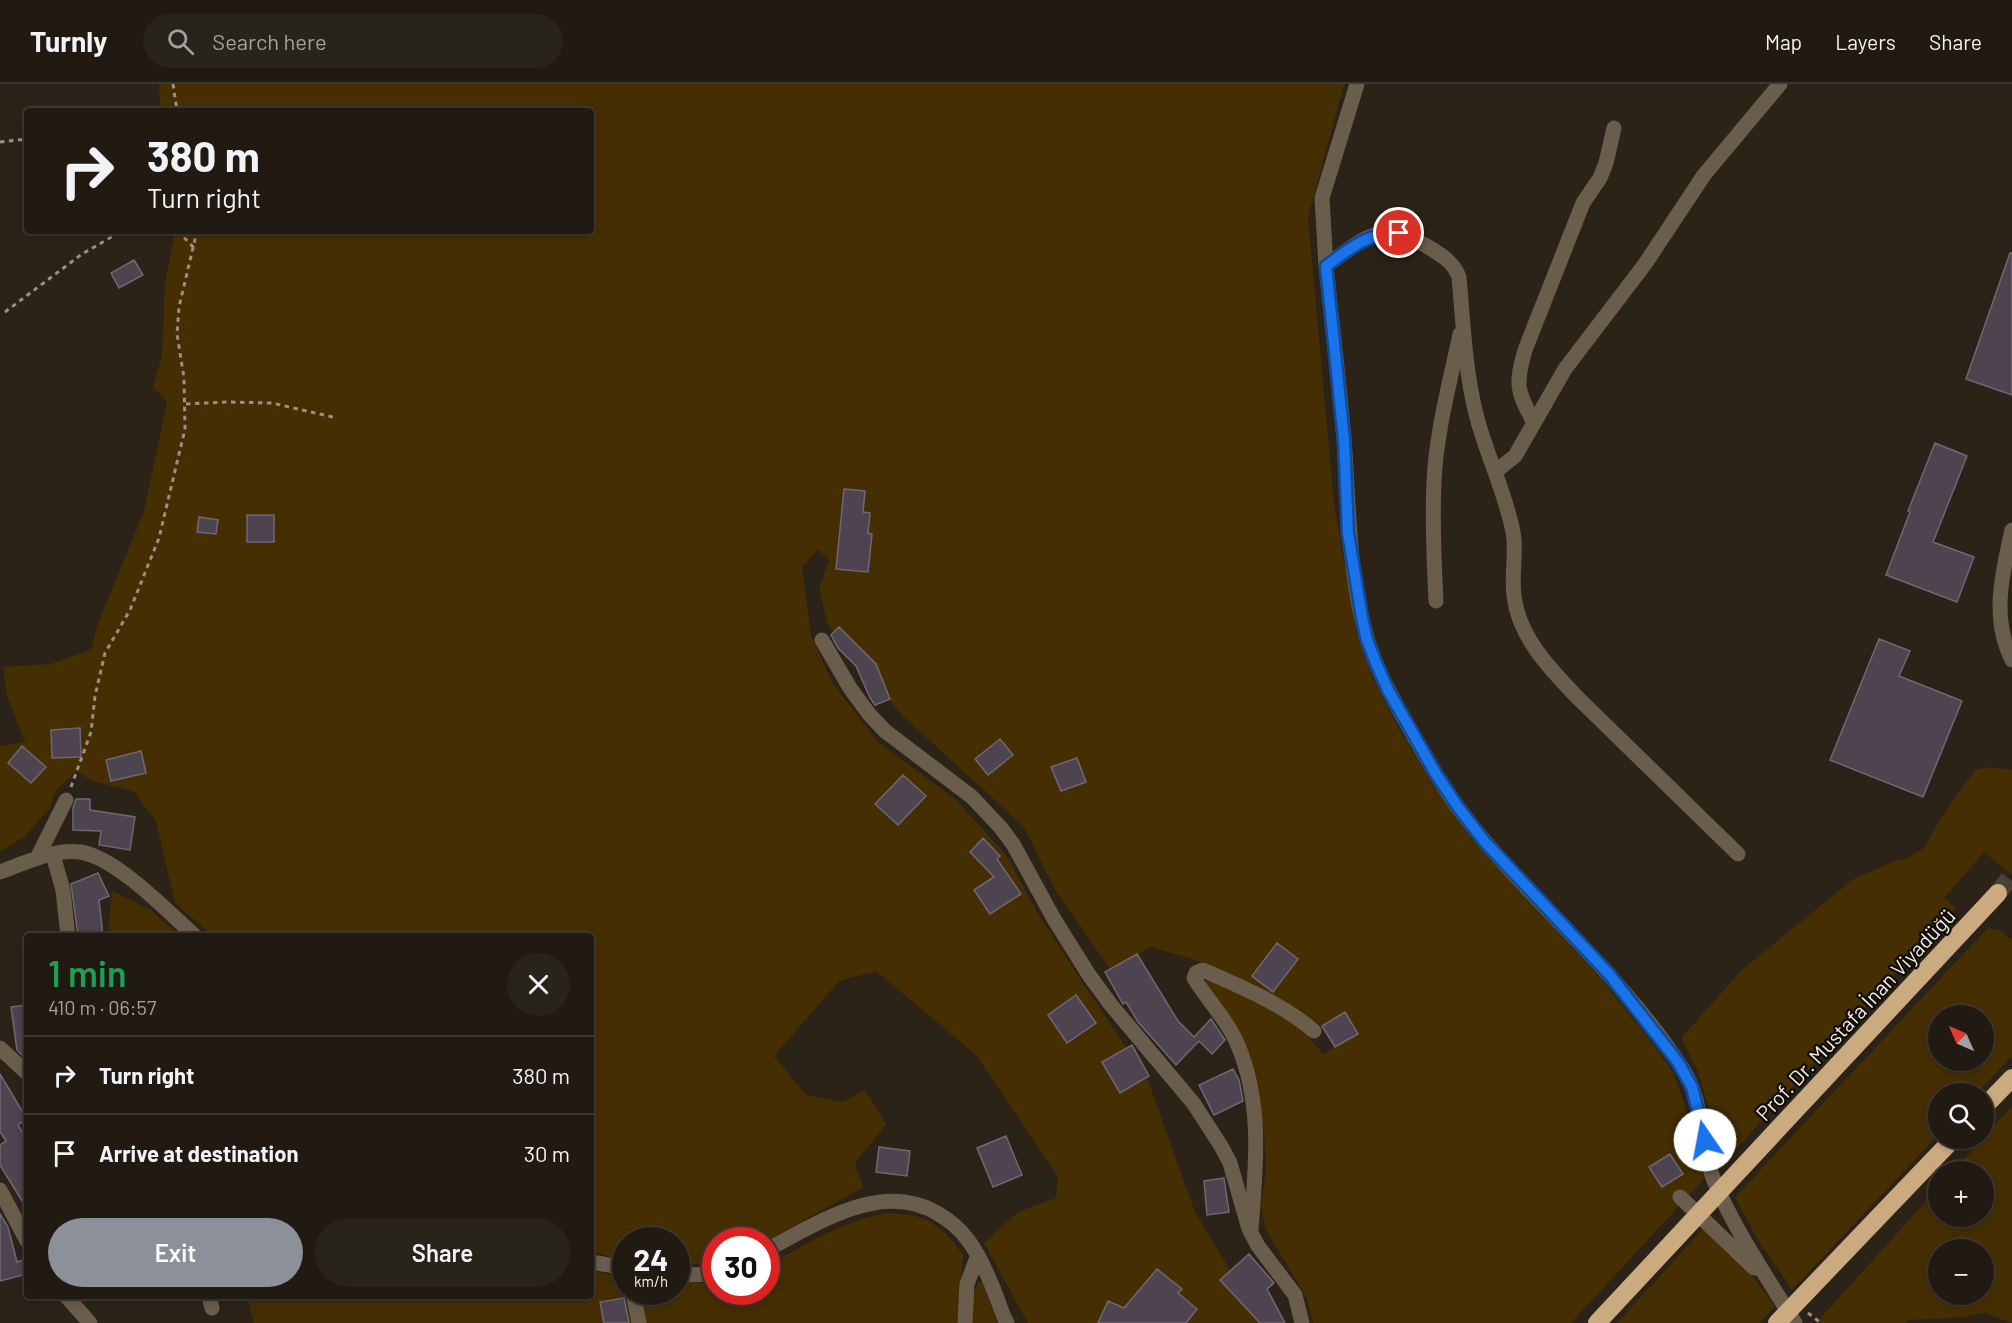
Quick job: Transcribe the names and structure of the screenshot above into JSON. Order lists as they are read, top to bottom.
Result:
{
  "streets": {
    "highway": ["Prof. Dr. Mustafa İnan Viyadüğü"]
  },
  "north": "top left",
  "page": {
    "header": "Turnly",
    "search": "Search here",
    "nav": ["Map", "Layers", "Share"],
    "turn": ["380 m", "Turn right"],
    "heading": ["1 min", "410 m · 06:57"],
    "map_buttons": ["+", "−"],
    "list": [
      {
        "name": "Turn right",
        "value": "380 m"
      },
      {
        "name": "Arrive at destination",
        "value": "30 m"
      }
    ],
    "buttons": ["Exit", "Share"],
    "speed": "24 km/h",
    "limit": "30"
  }
}
